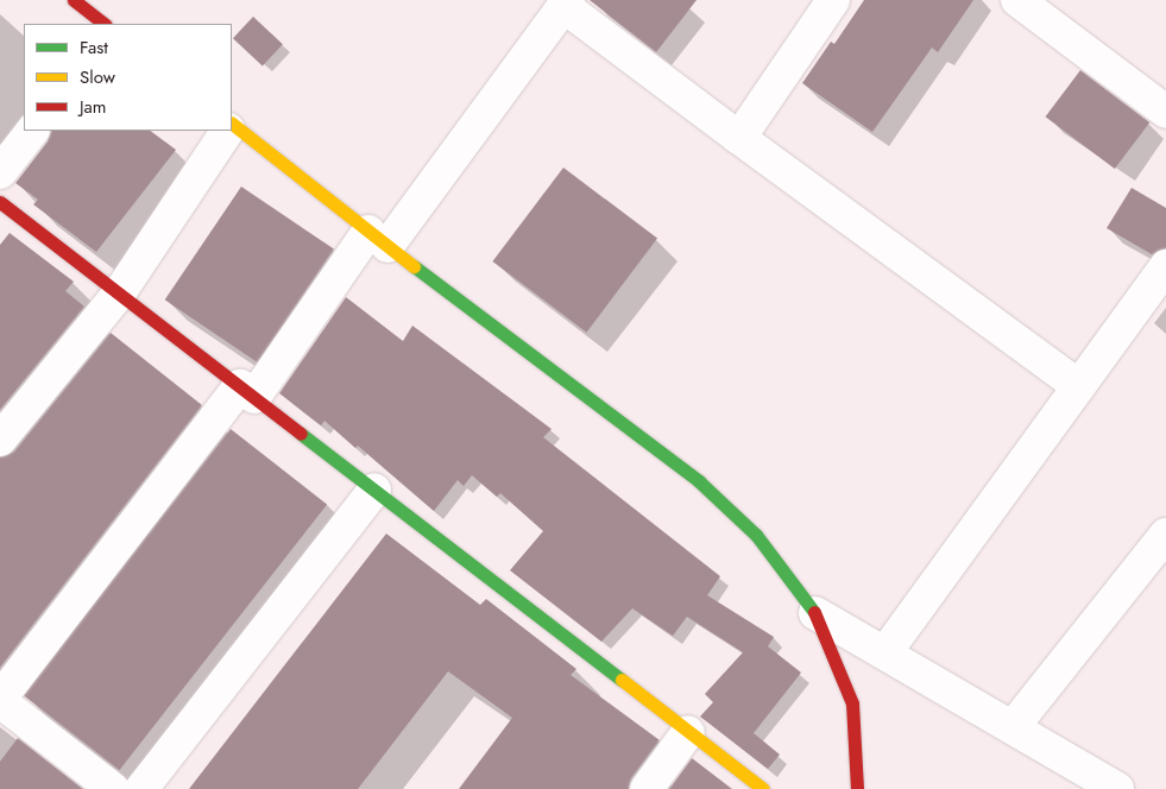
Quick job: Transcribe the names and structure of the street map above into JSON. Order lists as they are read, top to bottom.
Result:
{
  "legend": ["Fast", "Slow", "Jam"]
}
